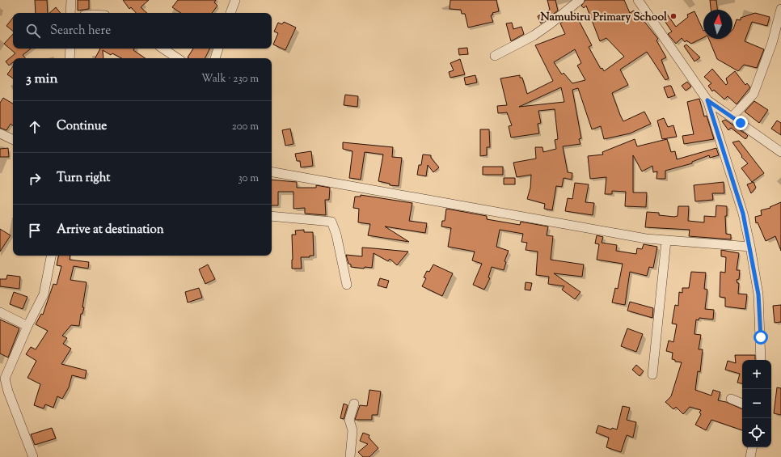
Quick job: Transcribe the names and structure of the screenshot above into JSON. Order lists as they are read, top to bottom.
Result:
{
  "places": ["Namubiru Primary School"],
  "north": "top",
  "page": {
    "search": "Search here",
    "heading": ["3 min", "Walk · 230 m"],
    "list": [
      ["Continue", "200 m"],
      ["Turn right", "30 m"],
      "Arrive at destination"
    ],
    "map_buttons": ["+", "−"]
  }
}
